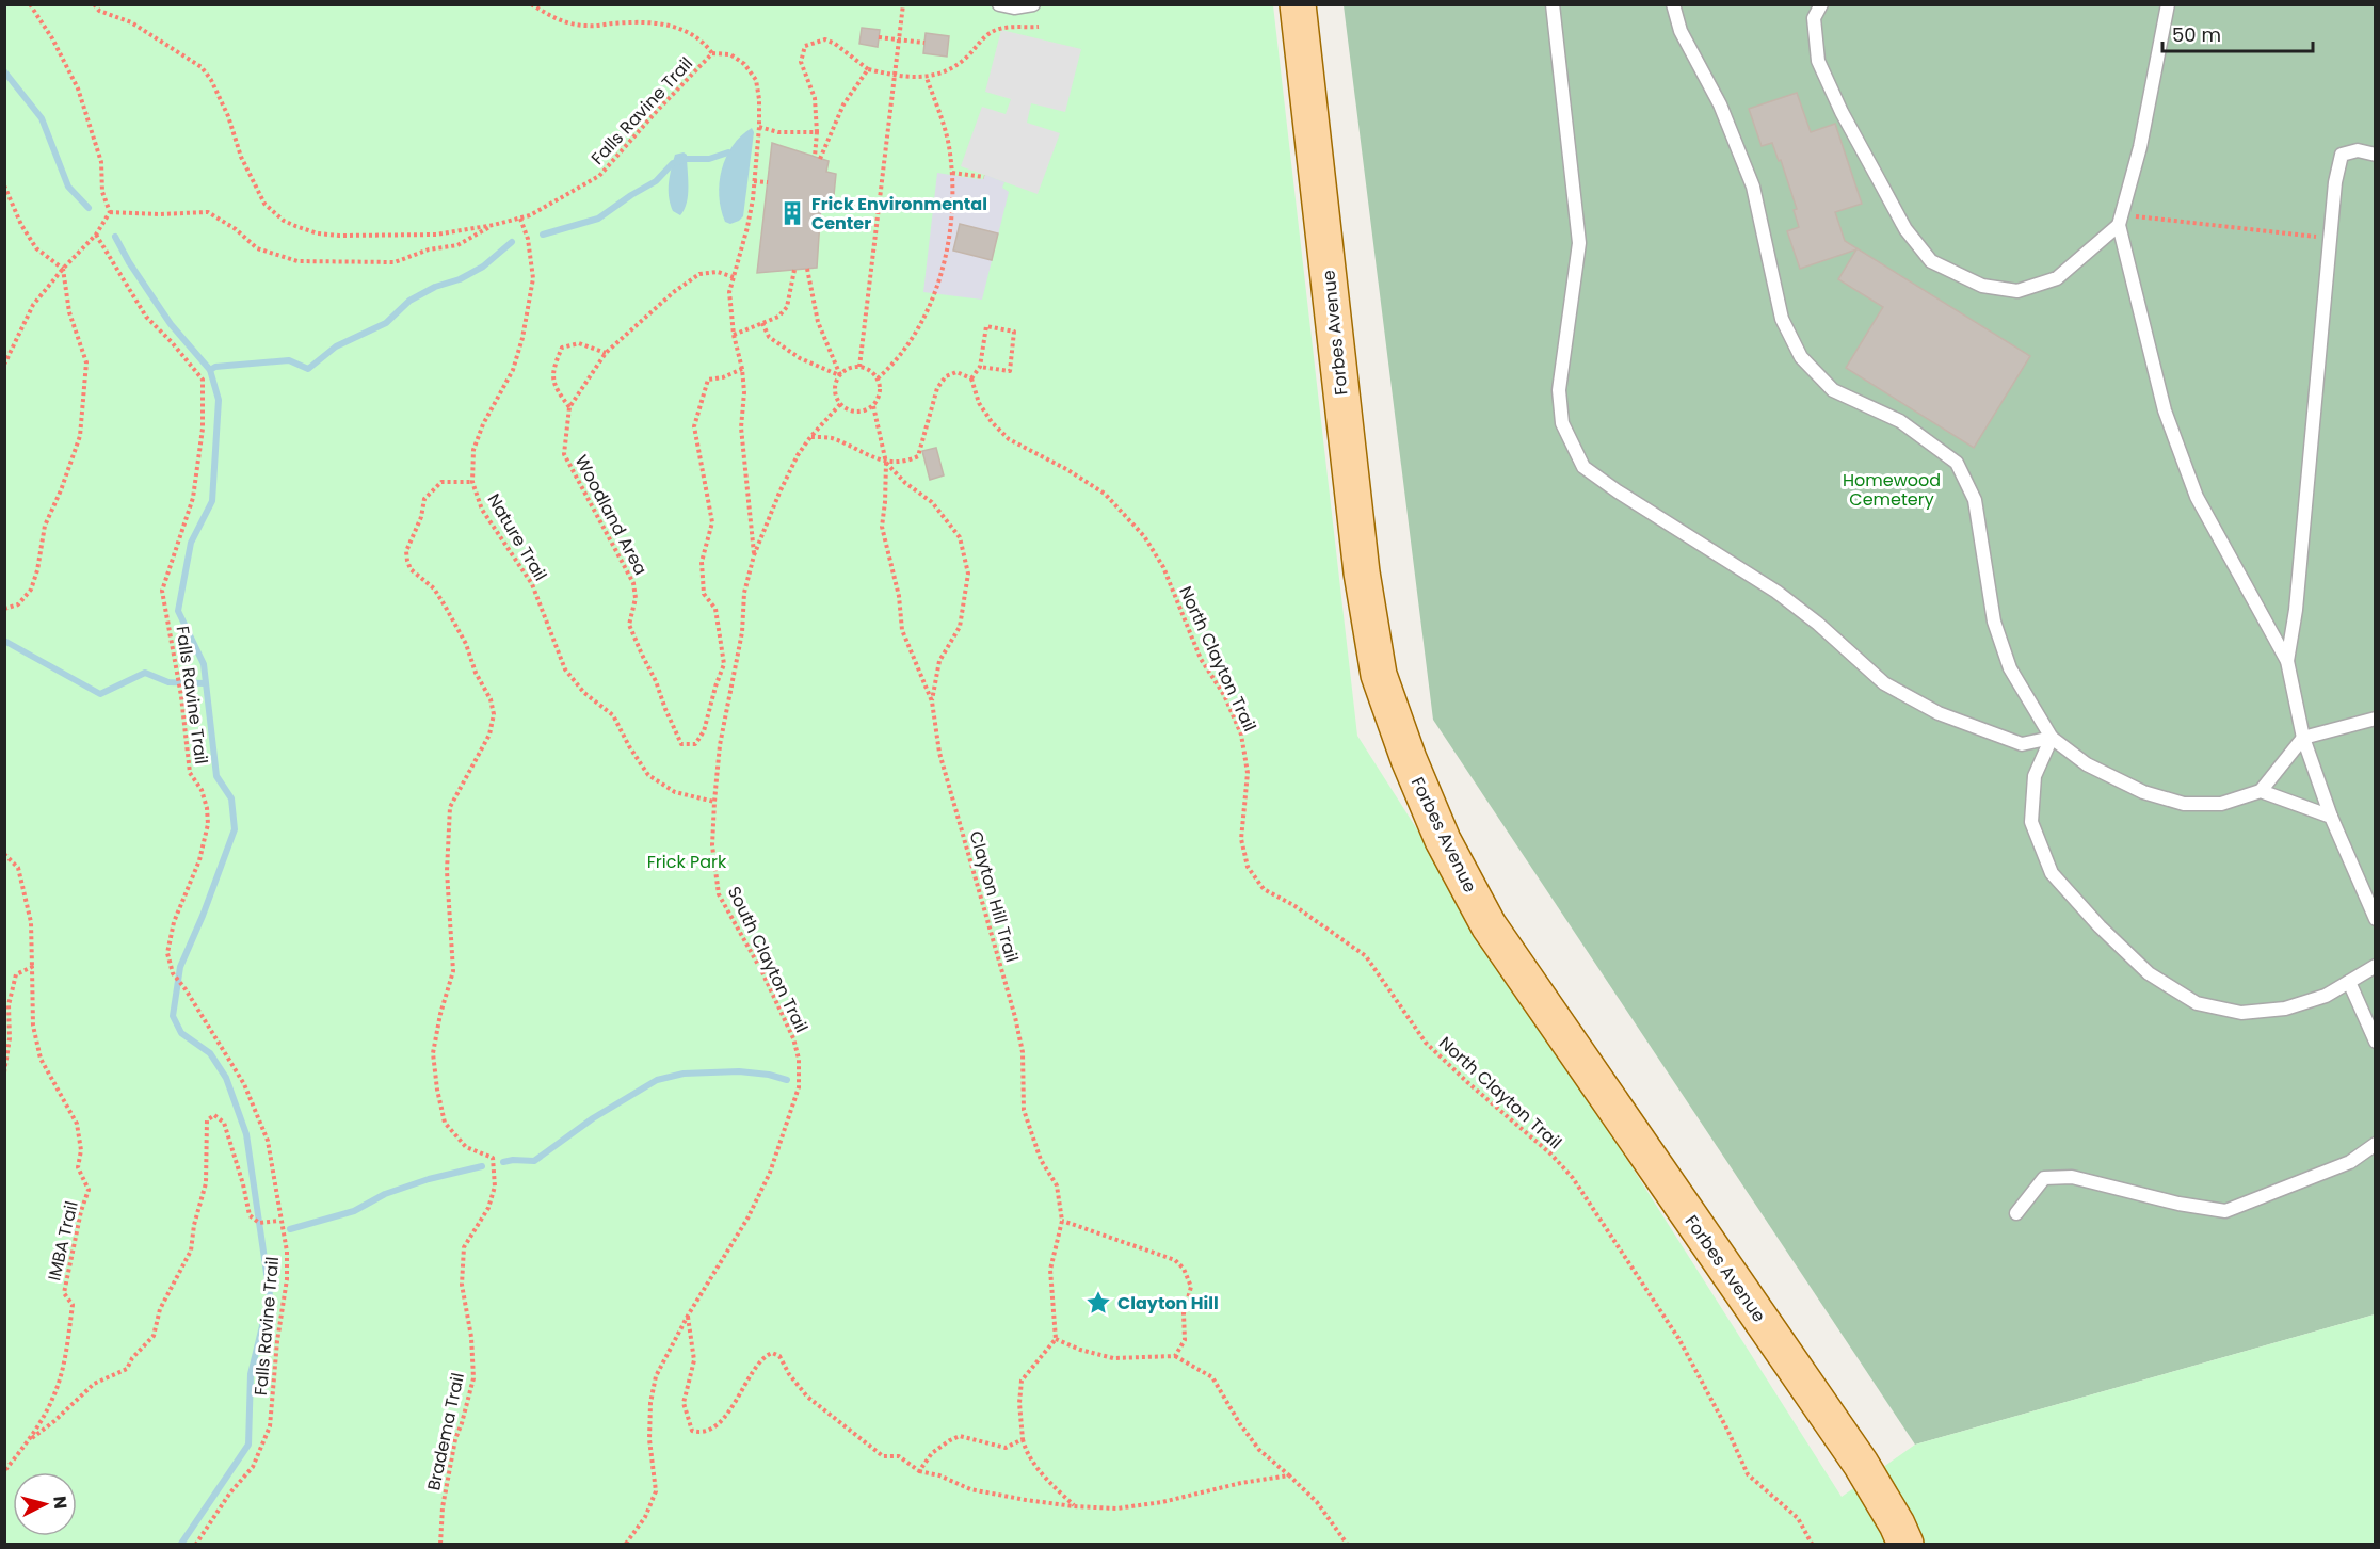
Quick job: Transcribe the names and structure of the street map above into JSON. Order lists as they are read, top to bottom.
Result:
{
  "streets": {
    "main road": ["Forbes Avenue"],
    "path": [
      "Falls Ravine Trail",
      "Woodland Area",
      "Nature Trail",
      "North Clayton Trail",
      "Clayton Hill Trail",
      "South Clayton Trail",
      "IMBA Trail",
      "Bradema Trail"
    ]
  },
  "crossings": [
    ["Falls Ravine Trail", "Nature Trail"],
    ["Nature Trail", "South Clayton Trail"],
    ["Nature Trail", "Bradema Trail"],
    ["Clayton Hill Trail", "South Clayton Trail"]
  ],
  "parks": ["Homewood Cemetery", "Frick Park"],
  "places": {
    "building": ["Frick Environmental Center"],
    "place": ["Clayton Hill"]
  },
  "scale_bar": "50 m",
  "north": "right"
}
